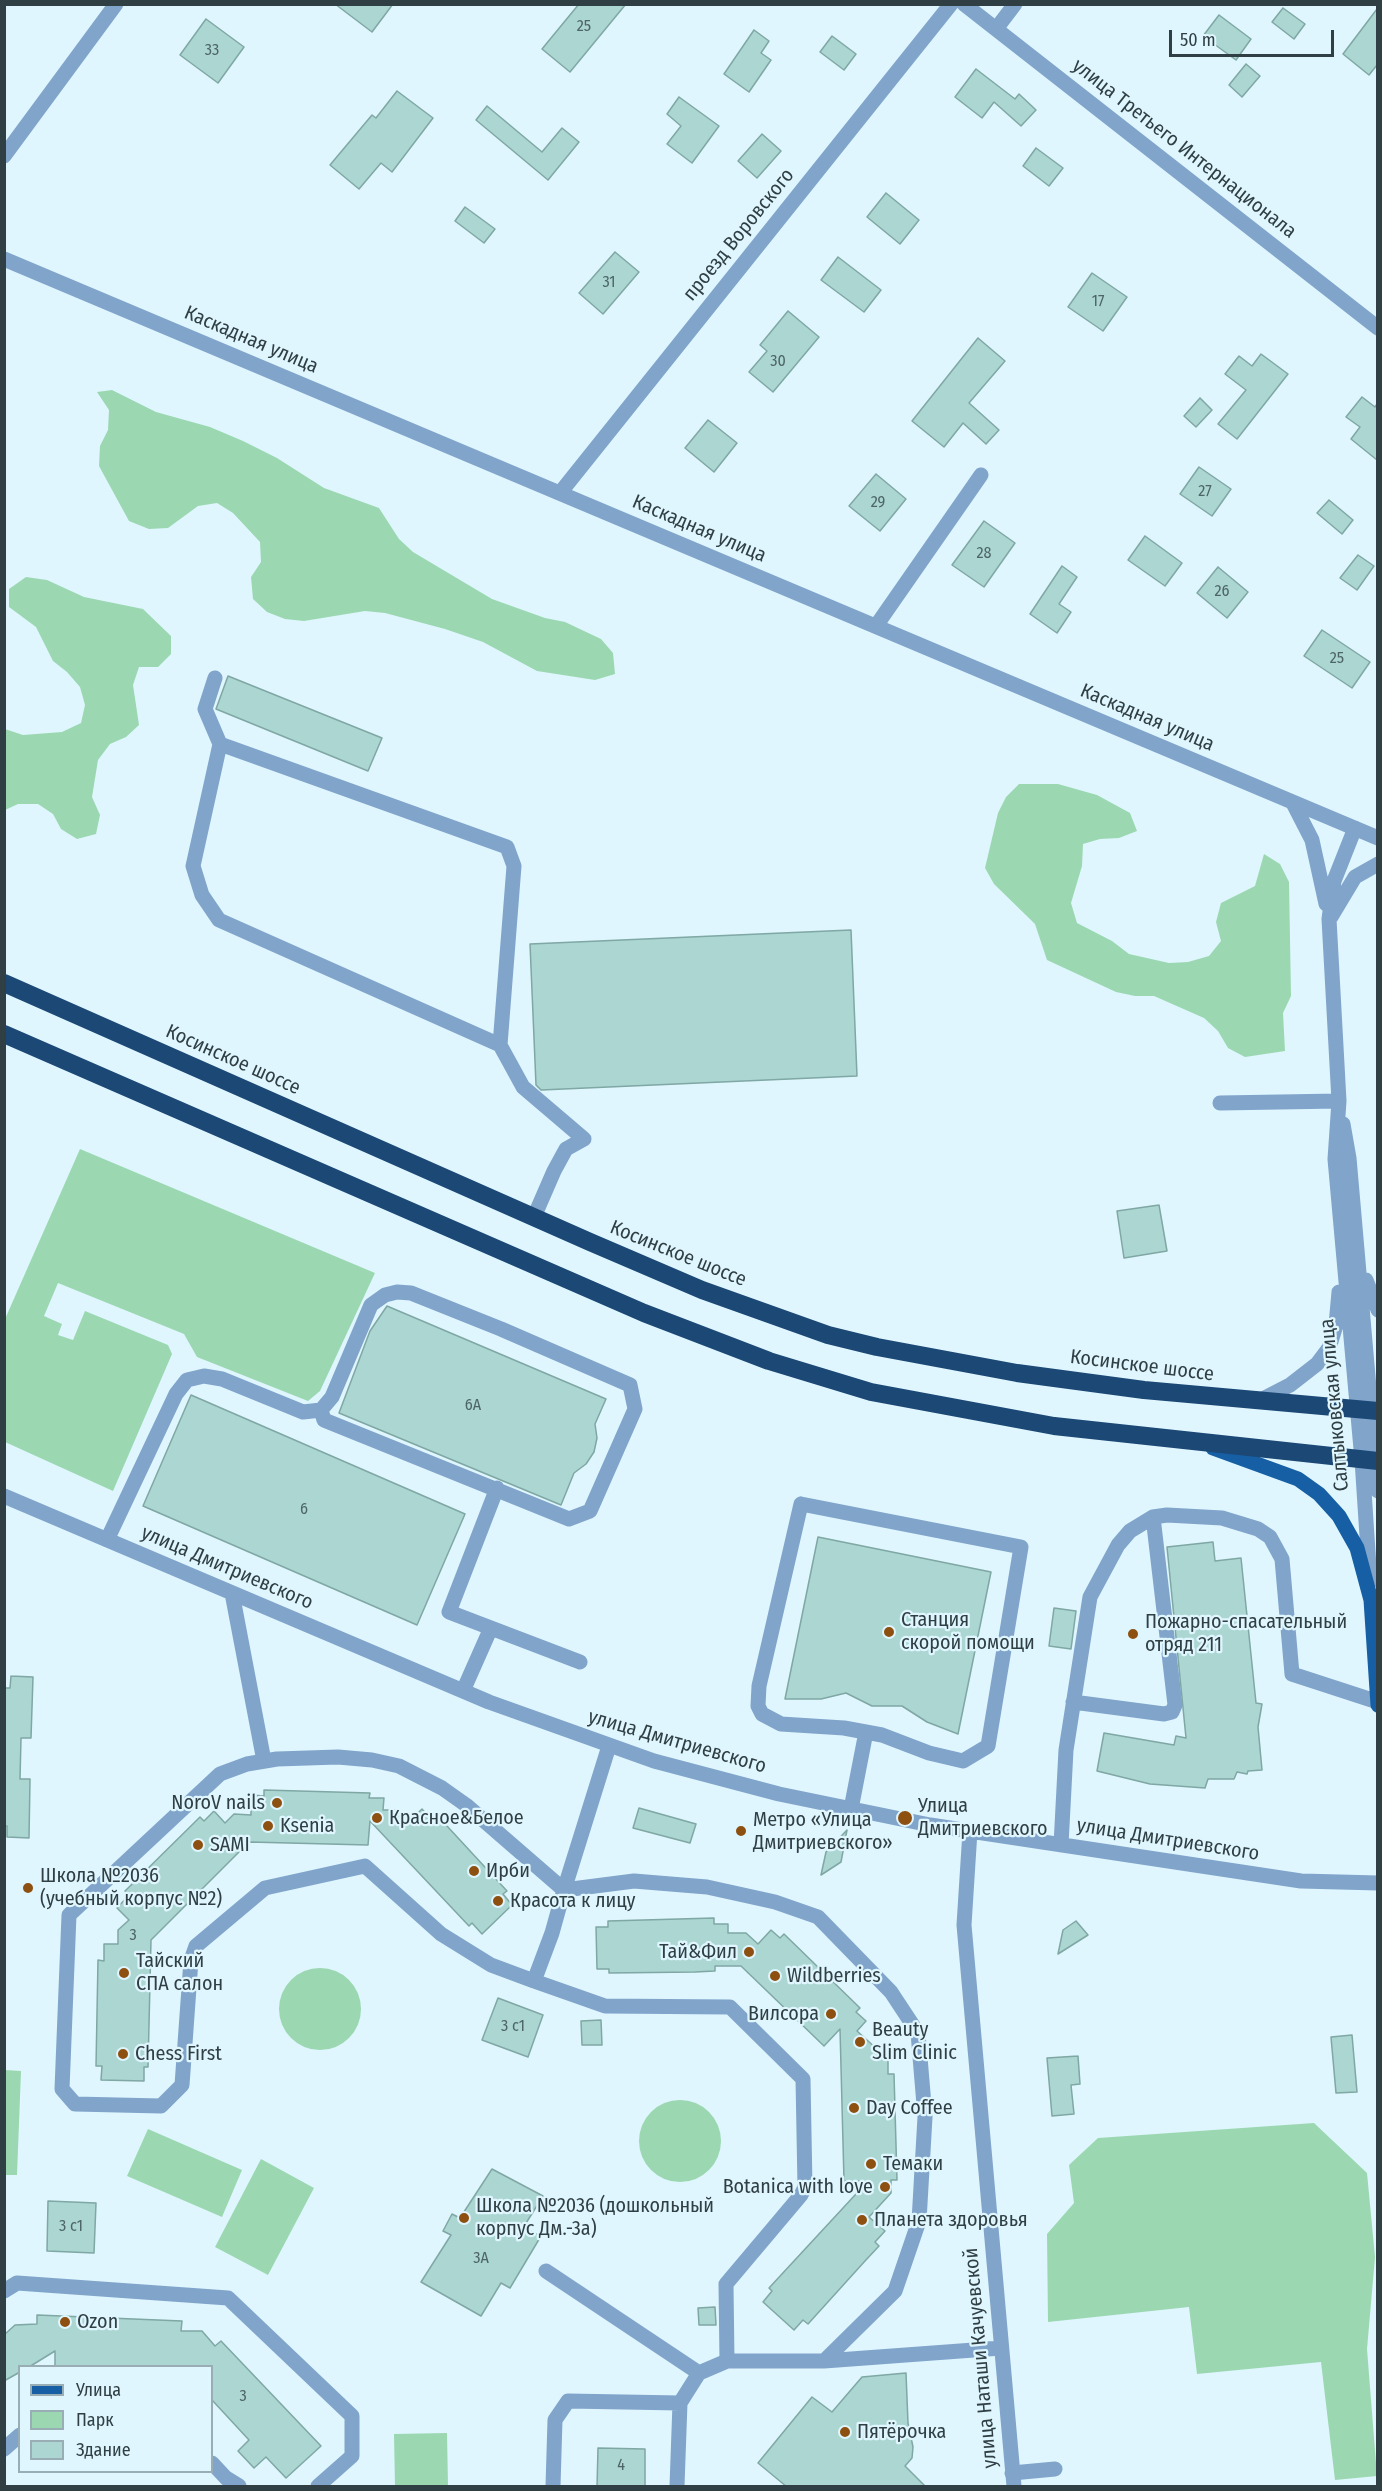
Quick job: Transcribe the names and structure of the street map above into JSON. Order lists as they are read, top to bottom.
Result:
{
  "streets": {
    "highway": ["Косинское шоссе"],
    "main road": ["Салтыковская улица"],
    "street": [
      "улица Третьего Интернационала",
      "проезд Воровского",
      "Каскадная улица",
      "улица Дмитриевского",
      "улица Наташи Качуевской"
    ]
  },
  "crossings": [
    ["проезд Воровского", "Каскадная улица"],
    ["Каскадная улица", "Салтыковская улица"],
    ["Косинское шоссе", "Салтыковская улица"],
    ["улица Дмитриевского", "улица Наташи Качуевской"]
  ],
  "places": [
    "Станция скорой помощи",
    "Пожарно-спасательный отряд 211",
    "NoroV nails",
    "Красное&Белое",
    "Улица Дмитриевского",
    "Ksenia",
    "Метро «Улица Дмитриевского»",
    "SAMI",
    "Ирби",
    "Школа №2036 (учебный корпус №2)",
    "Красота к лицу",
    "Тай&Фил",
    "Тайский СПА салон",
    "Wildberries",
    "Вилсора",
    "Beauty Slim Clinic",
    "Chess First",
    "Day Coffee",
    "Темаки",
    "Botanica with love",
    "Школа №2036 (дошкольный корпус Дм.-3а)",
    "Планета здоровья",
    "Ozon",
    "Пятёрочка"
  ],
  "house_numbers": [
    "25",
    "33",
    "31",
    "17",
    "30",
    "27",
    "29",
    "28",
    "26",
    "25",
    "6А",
    "6",
    "3",
    "3 с1",
    "3 с1",
    "3А",
    "3",
    "4"
  ],
  "legend": ["Улица", "Парк", "Здание"],
  "scale_bar": "50 m"
}
